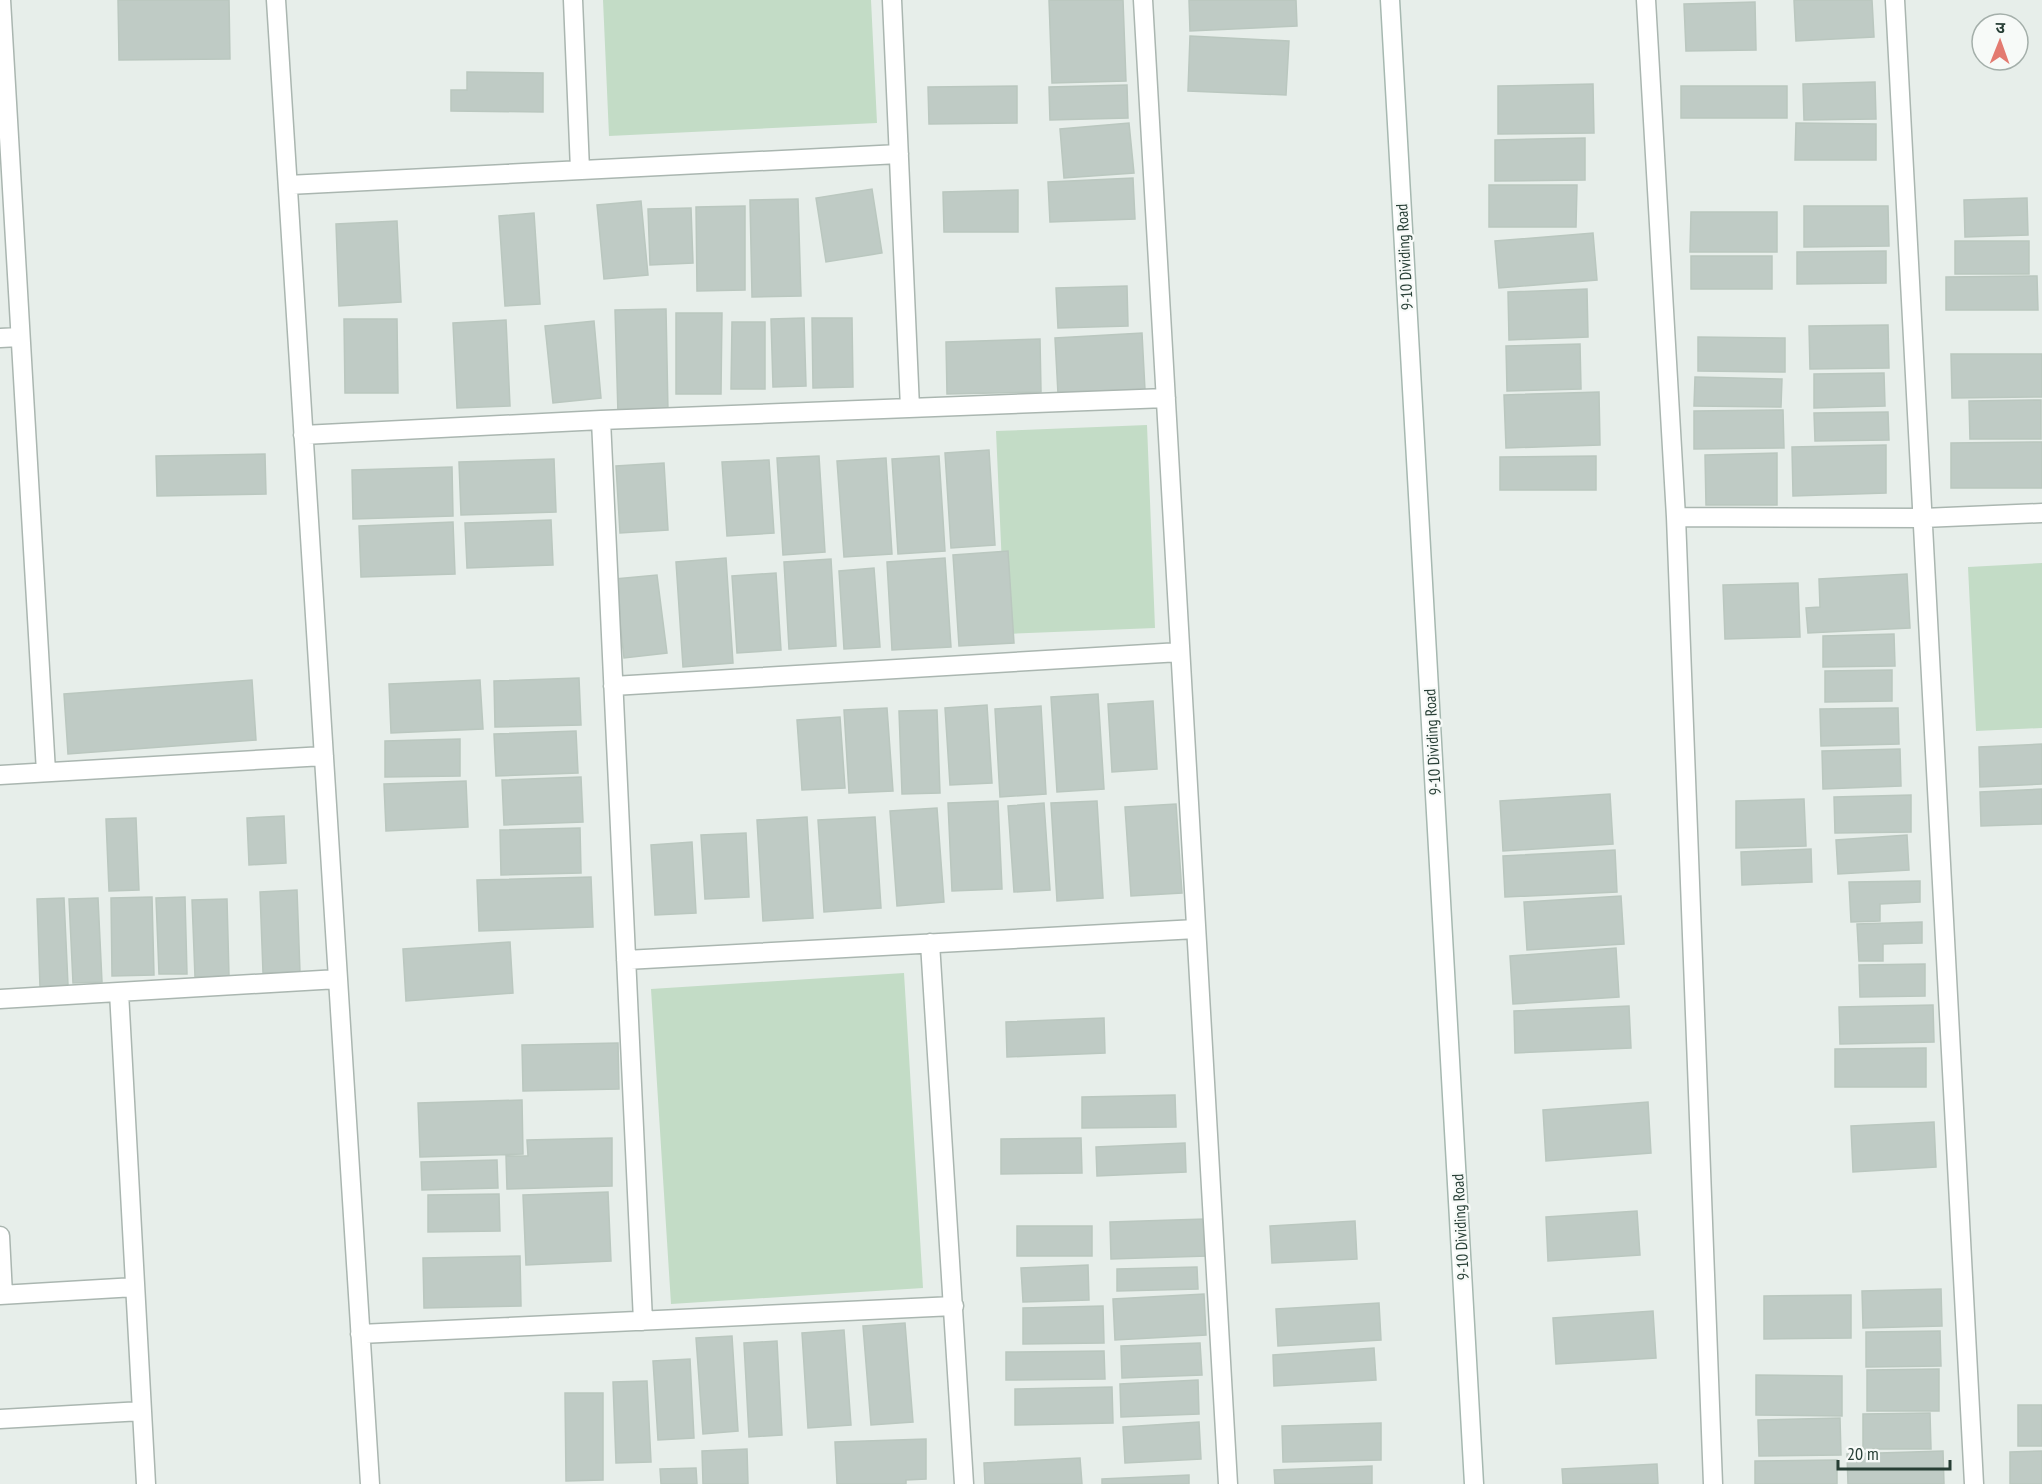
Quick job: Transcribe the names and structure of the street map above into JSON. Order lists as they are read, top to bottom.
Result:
{
  "streets": {
    "street": ["9-10 Dividing Road"]
  },
  "scale_bar": "20 m",
  "north": "top"
}
